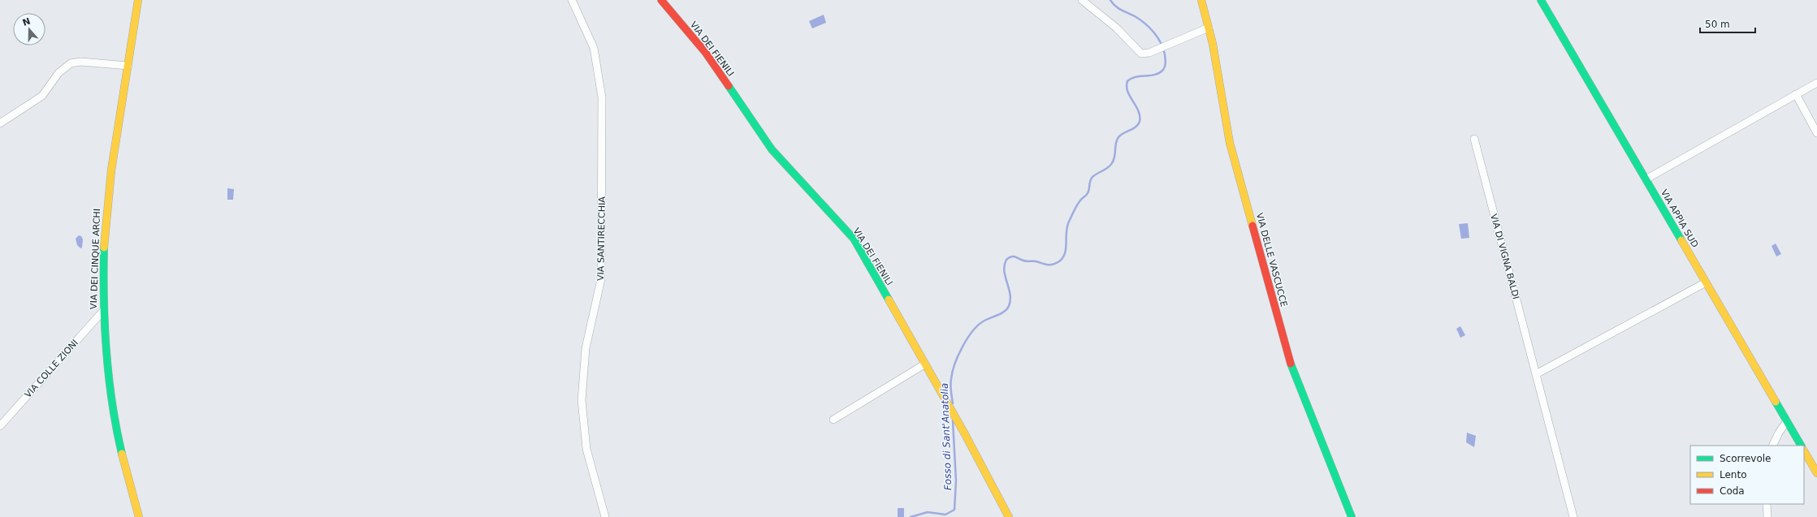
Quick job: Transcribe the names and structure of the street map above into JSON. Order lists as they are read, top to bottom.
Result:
{
  "streets": {
    "street": [
      "VIA DEI FIENILI",
      "VIA APPIA SUD",
      "VIA SANTIRECCHIA",
      "VIA DI VIGNA BALDI",
      "VIA DEI CINQUE ARCHI",
      "VIA DELLE VASCUCCE",
      "VIA COLLE ZIONI"
    ]
  },
  "crossings": [
    ["VIA DEI CINQUE ARCHI", "VIA COLLE ZIONI"]
  ],
  "water": ["Fosso di Sant'Anatolia"],
  "legend": ["Scorrevole", "Lento", "Coda"],
  "scale_bar": "50 m",
  "north": "top"
}
